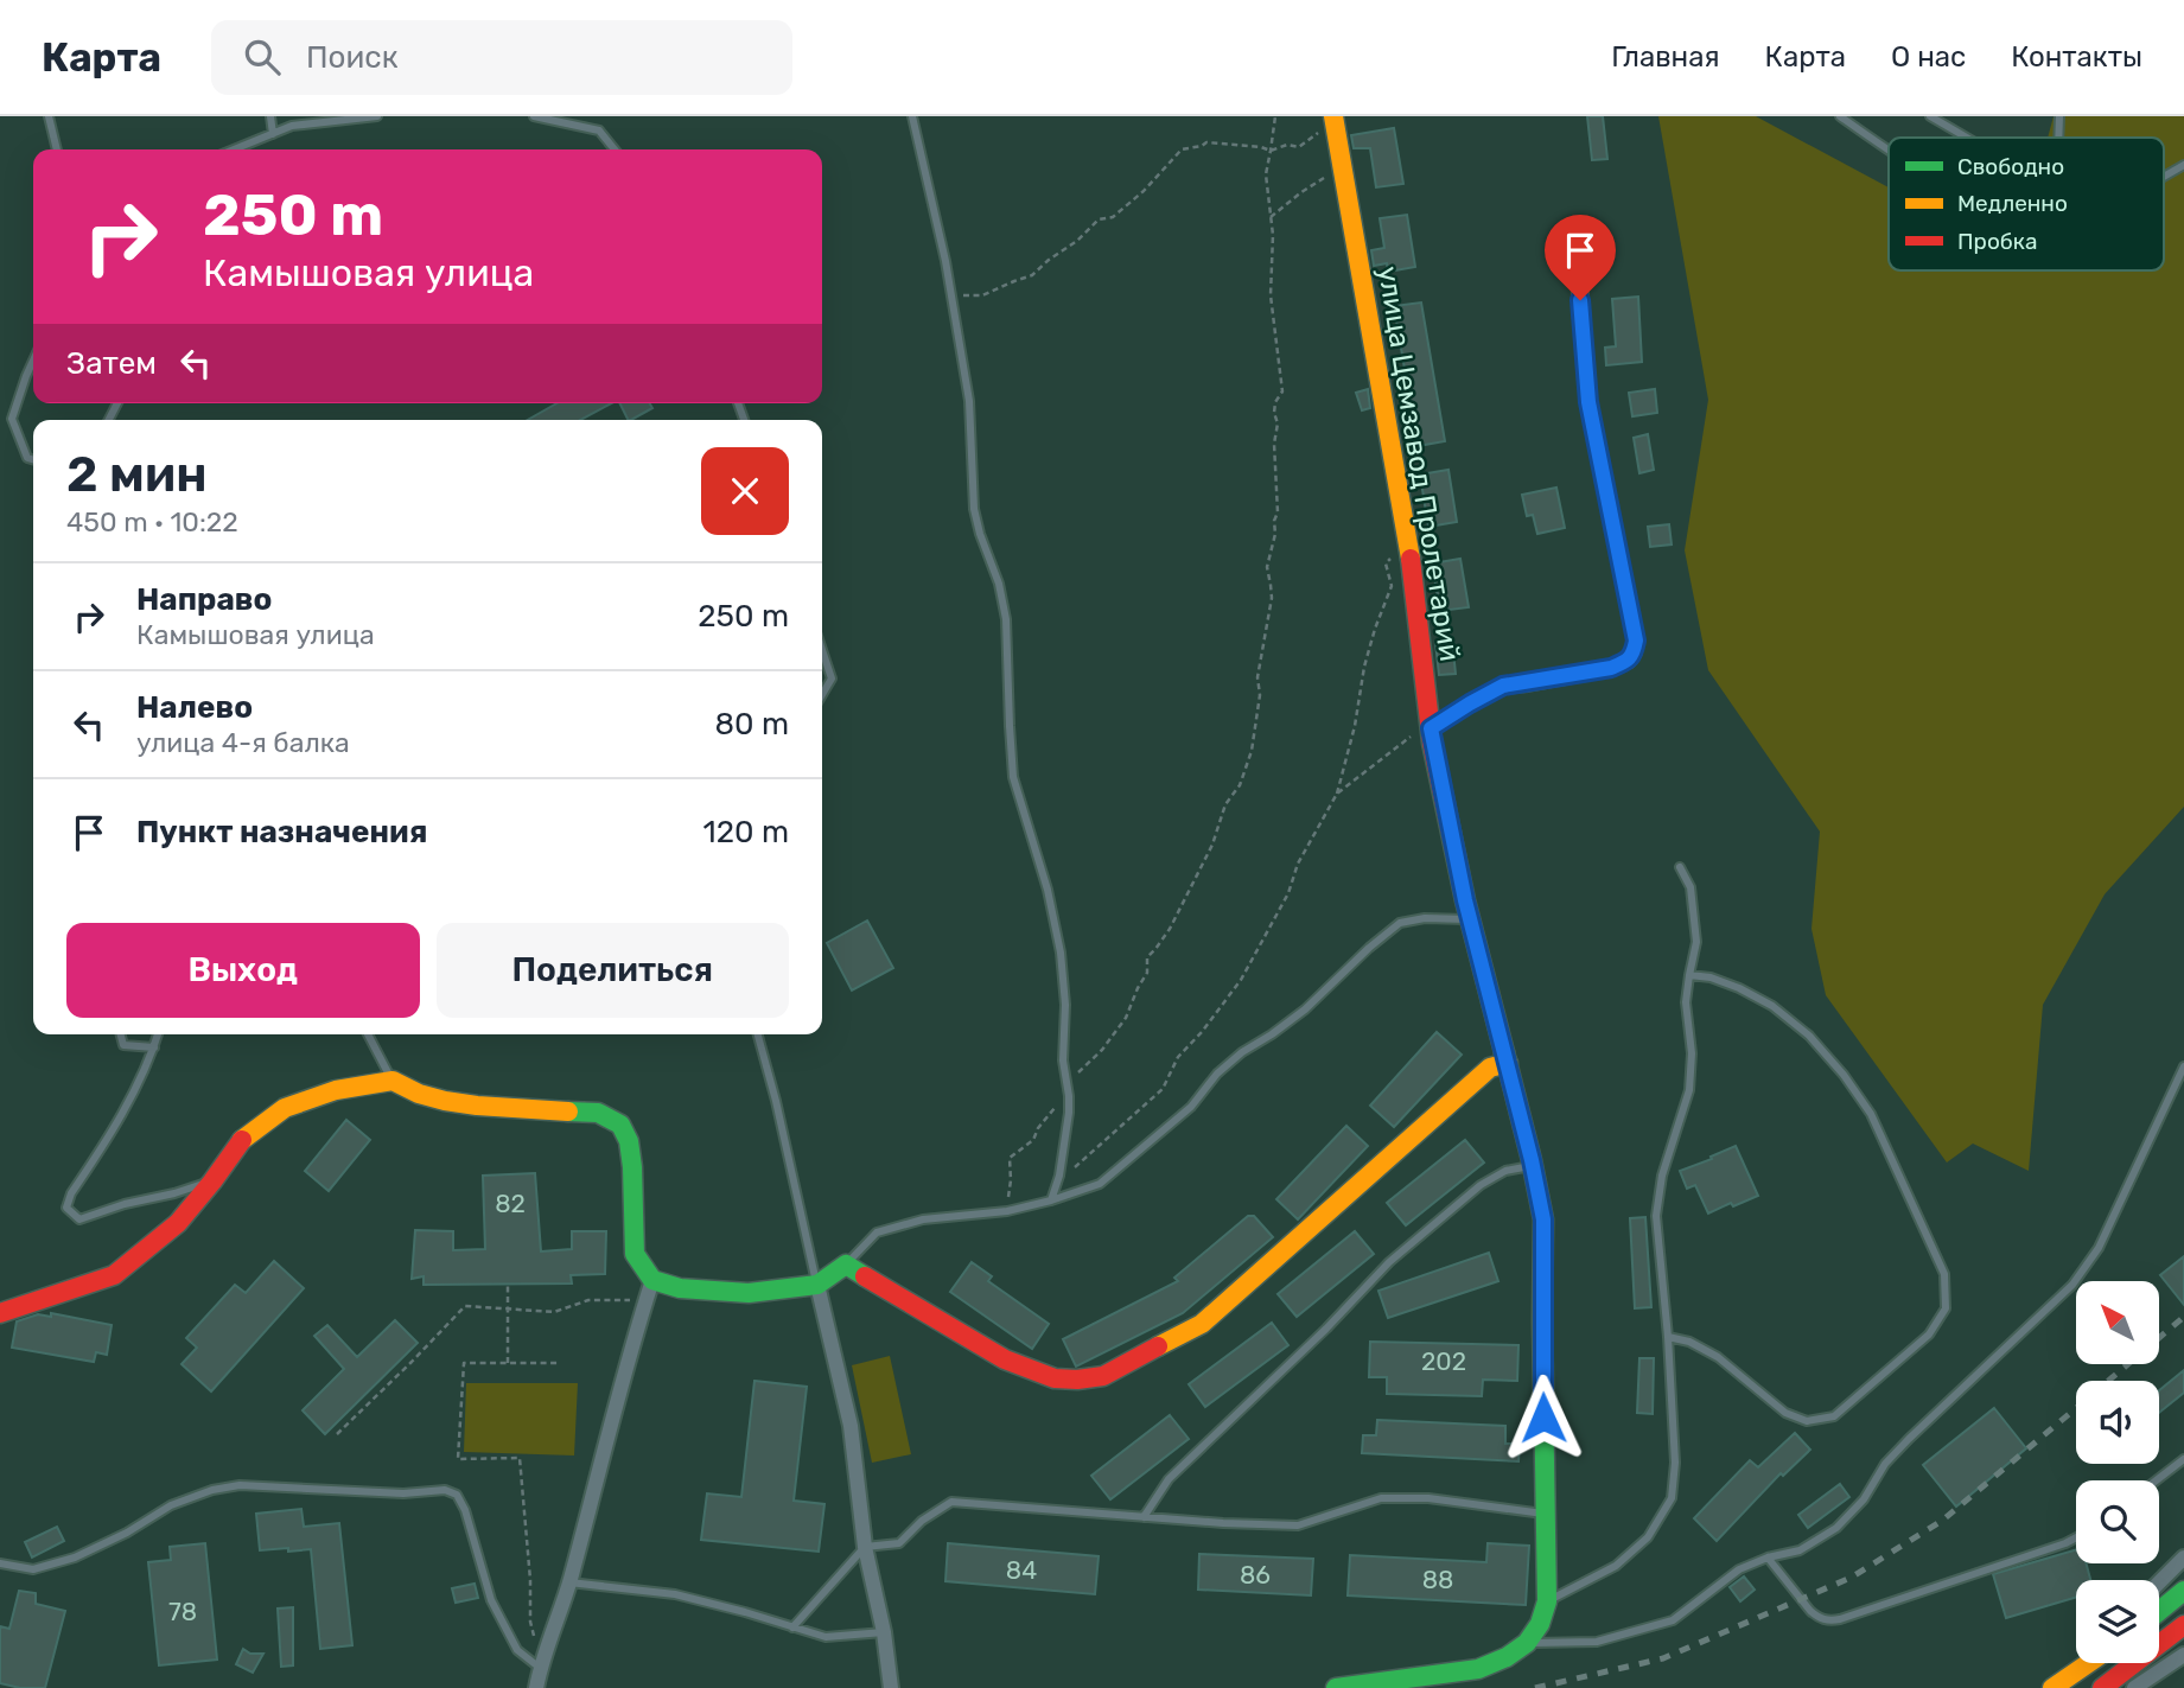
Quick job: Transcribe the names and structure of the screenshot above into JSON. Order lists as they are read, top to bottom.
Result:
{
  "streets": {
    "main road": ["улица Цемзавод Пролетарий"]
  },
  "house_numbers": [
    "82",
    "202",
    "84",
    "86",
    "88",
    "78"
  ],
  "legend": ["Свободно", "Медленно", "Пробка"],
  "north": "top left",
  "page": {
    "header": "Карта",
    "search": "Поиск",
    "nav": [
      "Главная",
      "Карта",
      "О нас",
      "Контакты"
    ],
    "turn": ["250 m", "Камышовая улица"],
    "then": "Затем",
    "heading": ["2 мин", "450 m · 10:22"],
    "list": [
      {
        "name": "Направо",
        "note": "Камышовая улица",
        "value": "250 m"
      },
      {
        "name": "Налево",
        "note": "улица 4-я балка",
        "value": "80 m"
      },
      {
        "name": "Пункт назначения",
        "value": "120 m"
      }
    ],
    "buttons": ["Выход", "Поделиться"]
  }
}
